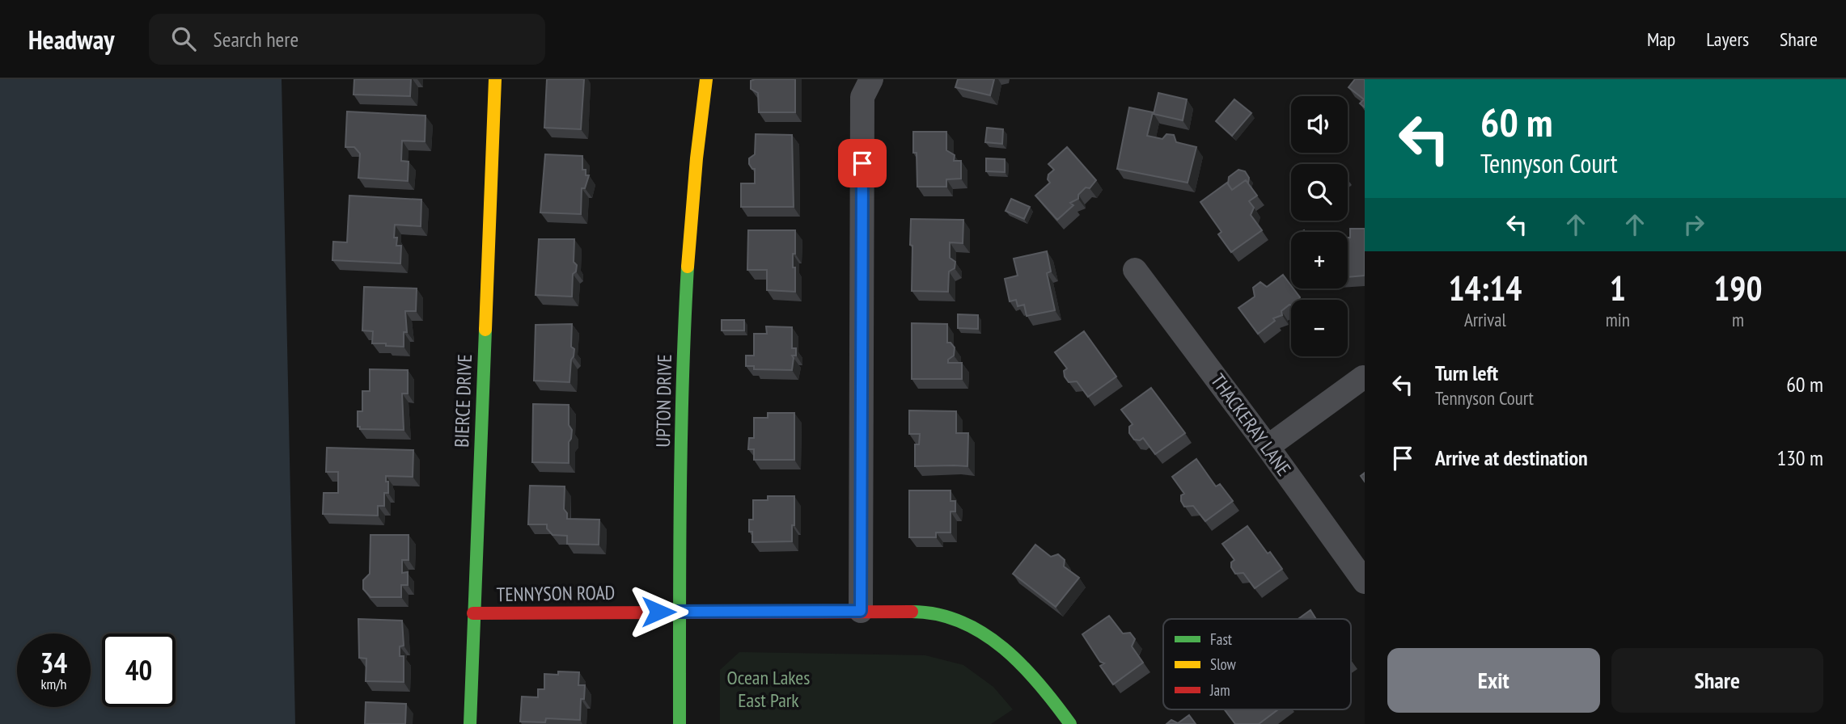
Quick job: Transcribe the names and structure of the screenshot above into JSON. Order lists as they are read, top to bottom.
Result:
{
  "streets": {
    "street": [
      "BIERCE DRIVE",
      "UPTON DRIVE",
      "THACKERAY LANE",
      "TENNYSON ROAD"
    ]
  },
  "crossings": [
    ["BIERCE DRIVE", "TENNYSON ROAD"],
    ["UPTON DRIVE", "TENNYSON ROAD"]
  ],
  "parks": ["Ocean Lakes East Park"],
  "legend": ["Fast", "Slow", "Jam"],
  "page": {
    "header": "Headway",
    "search": "Search here",
    "nav": ["Map", "Layers", "Share"],
    "turn": ["60 m", "Tennyson Court"],
    "map_buttons": ["+", "−"],
    "eta": [
      "14:14",
      "Arrival",
      "1",
      "min",
      "190",
      "m"
    ],
    "list": [
      {
        "name": "Turn left",
        "note": "Tennyson Court",
        "value": "60 m"
      },
      {
        "name": "Arrive at destination",
        "value": "130 m"
      }
    ],
    "speed": "34 km/h",
    "limit": "40",
    "buttons": ["Exit", "Share"]
  }
}
